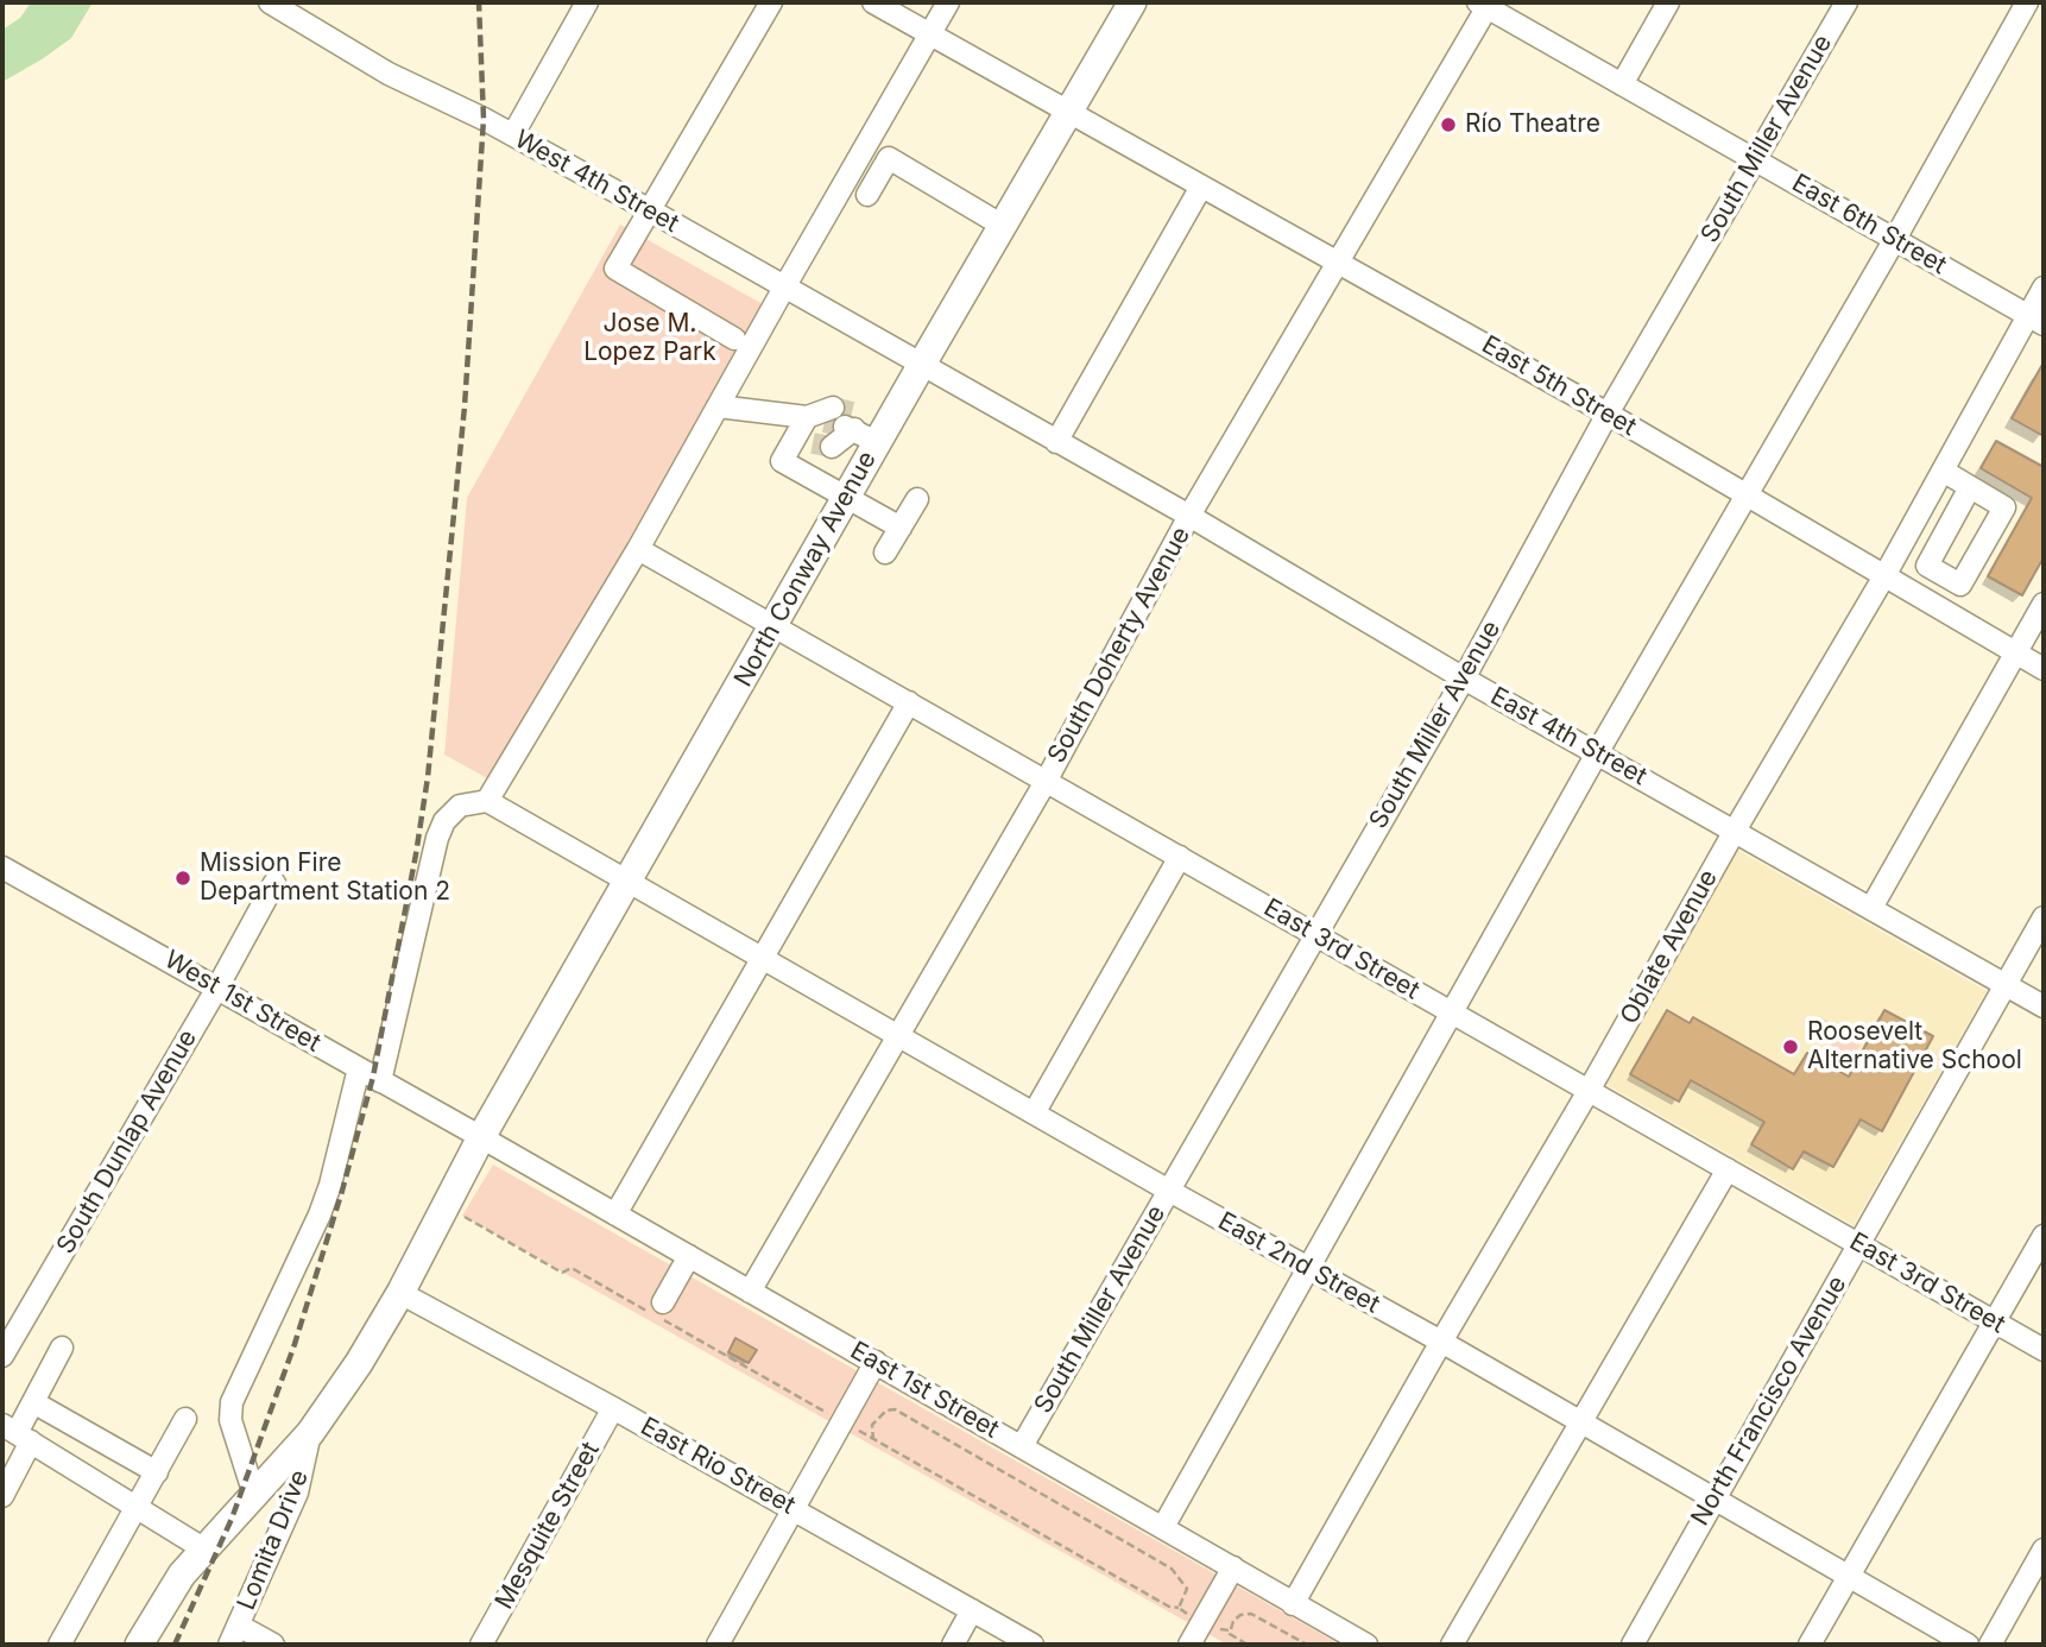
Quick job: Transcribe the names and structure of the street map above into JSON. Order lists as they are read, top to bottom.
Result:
{
  "streets": {
    "main road": ["North Conway Avenue"],
    "street": [
      "South Miller Avenue",
      "West 4th Street",
      "East 6th Street",
      "East 5th Street",
      "South Doherty Avenue",
      "East 4th Street",
      "Oblate Avenue",
      "East 3rd Street",
      "West 1st Street",
      "South Dunlap Avenue",
      "East 2nd Street",
      "East 1st Street",
      "North Francisco Avenue",
      "East Rio Street",
      "Mesquite Street",
      "Lomita Drive"
    ]
  },
  "crossings": [
    ["South Miller Avenue", "East 6th Street"],
    ["South Miller Avenue", "East 5th Street"],
    ["South Miller Avenue", "East 4th Street"],
    ["South Miller Avenue", "East 3rd Street"],
    ["South Miller Avenue", "East 2nd Street"],
    ["South Miller Avenue", "East 1st Street"],
    ["West 4th Street", "North Conway Avenue"],
    ["West 4th Street", "East 4th Street"],
    ["East 6th Street", "South Doherty Avenue"],
    ["East 6th Street", "Oblate Avenue"],
    ["East 5th Street", "North Conway Avenue"],
    ["East 5th Street", "South Doherty Avenue"],
    ["East 5th Street", "Oblate Avenue"],
    ["North Conway Avenue", "East 4th Street"],
    ["North Conway Avenue", "East 3rd Street"],
    ["North Conway Avenue", "West 1st Street"],
    ["North Conway Avenue", "East 2nd Street"],
    ["North Conway Avenue", "East 1st Street"],
    ["North Conway Avenue", "East Rio Street"],
    ["North Conway Avenue", "Lomita Drive"],
    ["South Doherty Avenue", "East 4th Street"],
    ["South Doherty Avenue", "East 3rd Street"],
    ["South Doherty Avenue", "East 2nd Street"],
    ["South Doherty Avenue", "East 1st Street"],
    ["East 4th Street", "Oblate Avenue"],
    ["East 4th Street", "North Francisco Avenue"],
    ["Oblate Avenue", "East 3rd Street"],
    ["Oblate Avenue", "East 2nd Street"],
    ["Oblate Avenue", "East 1st Street"],
    ["East 3rd Street", "North Francisco Avenue"],
    ["West 1st Street", "South Dunlap Avenue"],
    ["West 1st Street", "East 1st Street"],
    ["East 2nd Street", "North Francisco Avenue"],
    ["East Rio Street", "Mesquite Street"]
  ],
  "parks": ["Jose M. Lopez Park"],
  "places": ["Río Theatre", "Mission Fire Department Station 2", "Roosevelt Alternative School"]
}
